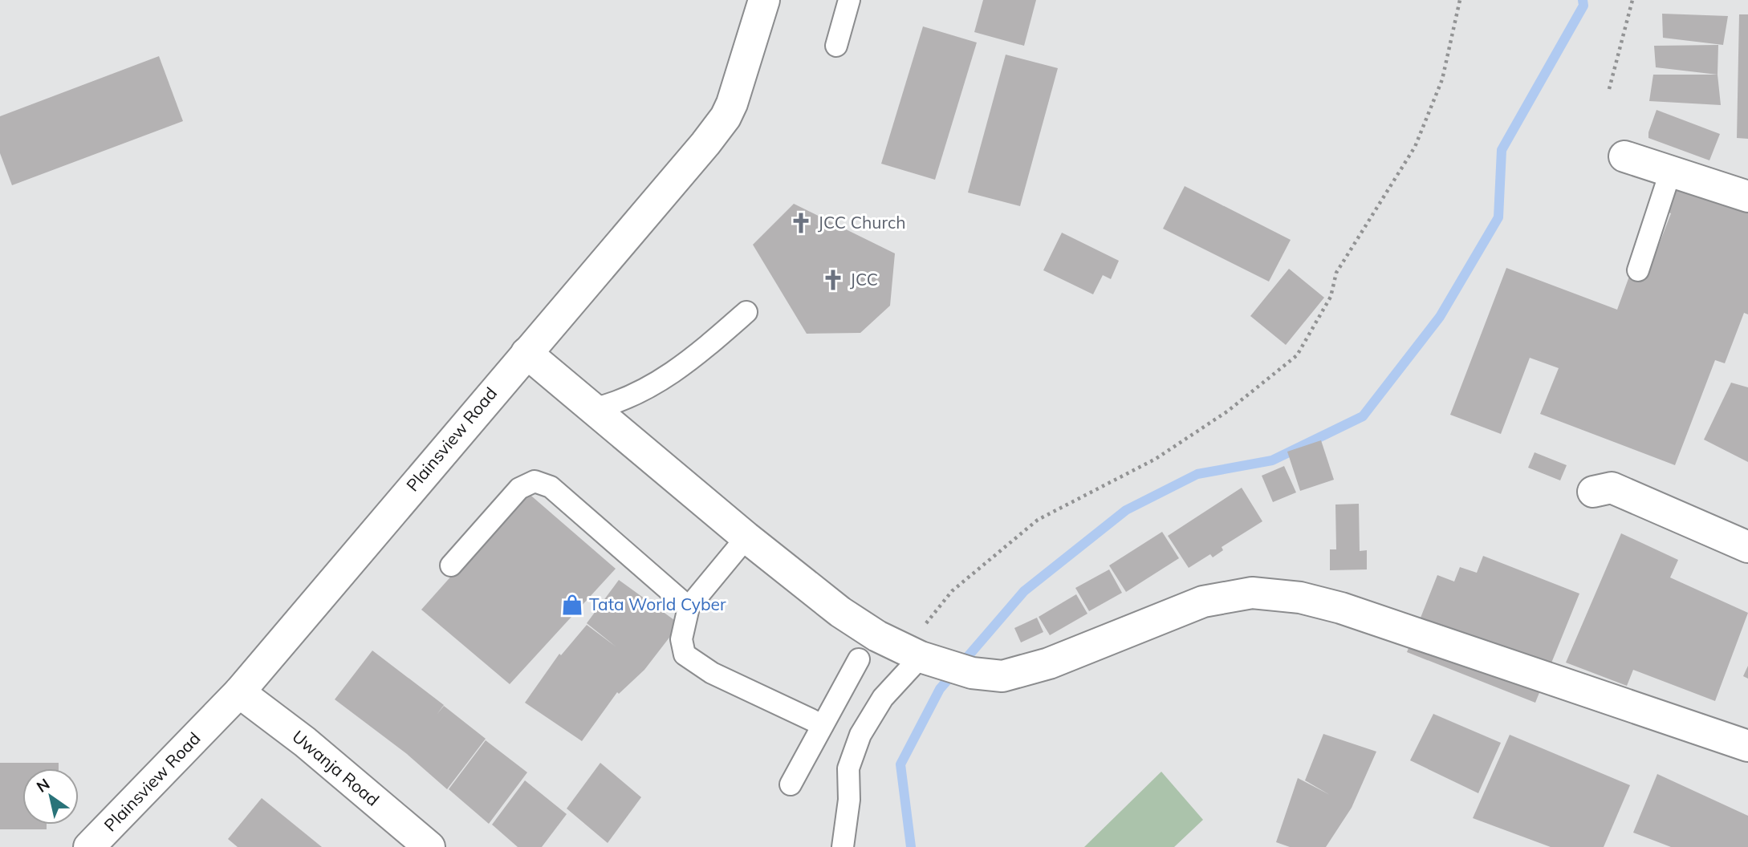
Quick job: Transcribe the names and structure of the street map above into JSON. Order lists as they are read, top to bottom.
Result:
{
  "streets": {
    "street": ["Plainsview Road", "Uwanja Road"]
  },
  "crossings": [
    ["Plainsview Road", "Uwanja Road"]
  ],
  "places": {
    "church": ["JCC Church", "JCC"],
    "shop": ["Tata World Cyber"]
  },
  "north": "top left"
}
